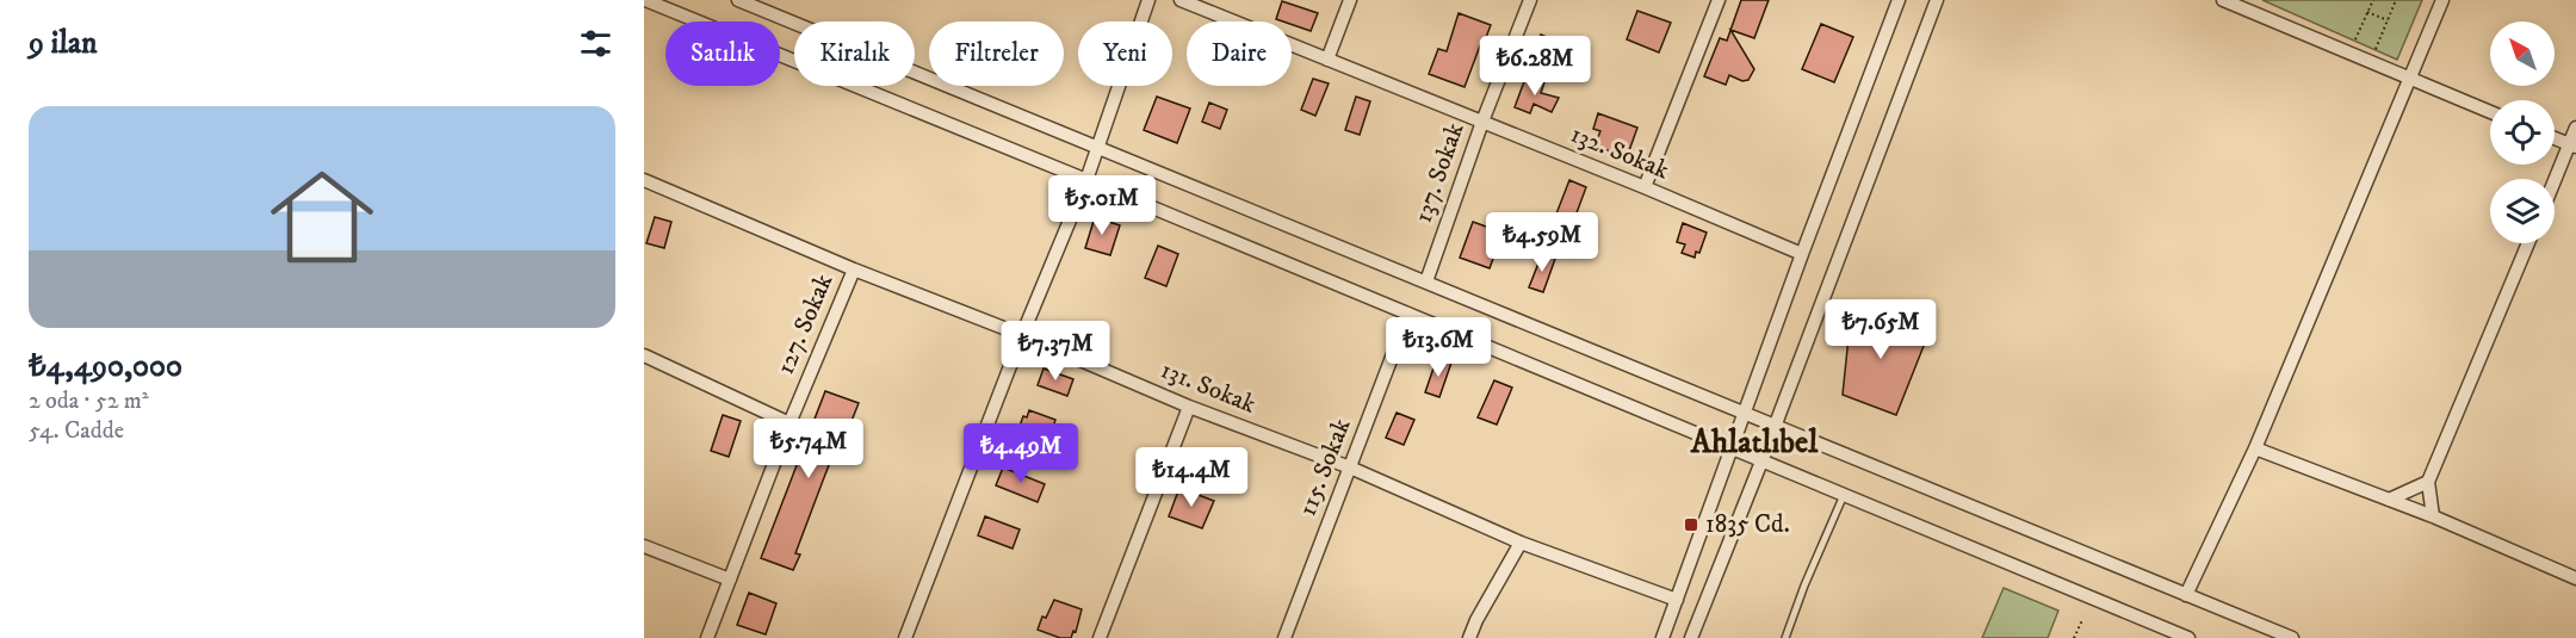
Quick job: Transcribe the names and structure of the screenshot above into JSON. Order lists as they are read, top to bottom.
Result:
{
  "streets": {
    "street": [
      "132. Sokak",
      "137. Sokak",
      "127. Sokak",
      "131. Sokak",
      "115. Sokak"
    ]
  },
  "crossings": [
    ["132. Sokak", "137. Sokak"],
    ["127. Sokak", "131. Sokak"],
    ["131. Sokak", "115. Sokak"]
  ],
  "districts": ["Ahlatlıbel"],
  "places": {
    "transit": ["1835 Cd."]
  },
  "north": "top left",
  "page": {
    "heading": "9 ilan",
    "chip": [
      "Satılık",
      "Kiralık",
      "Filtreler",
      "Yeni",
      "Daire"
    ],
    "price": [
      "₺6.28M",
      "₺5.01M",
      "₺4.59M",
      "₺7.65M",
      "₺13.6M",
      "₺7.37M",
      "₺5.74M",
      "₺4.49M",
      "₺14.4M"
    ],
    "list": [
      {
        "name": "₺4,490,000",
        "note": "2 oda · 52 m² · 54. Cadde"
      }
    ]
  }
}
